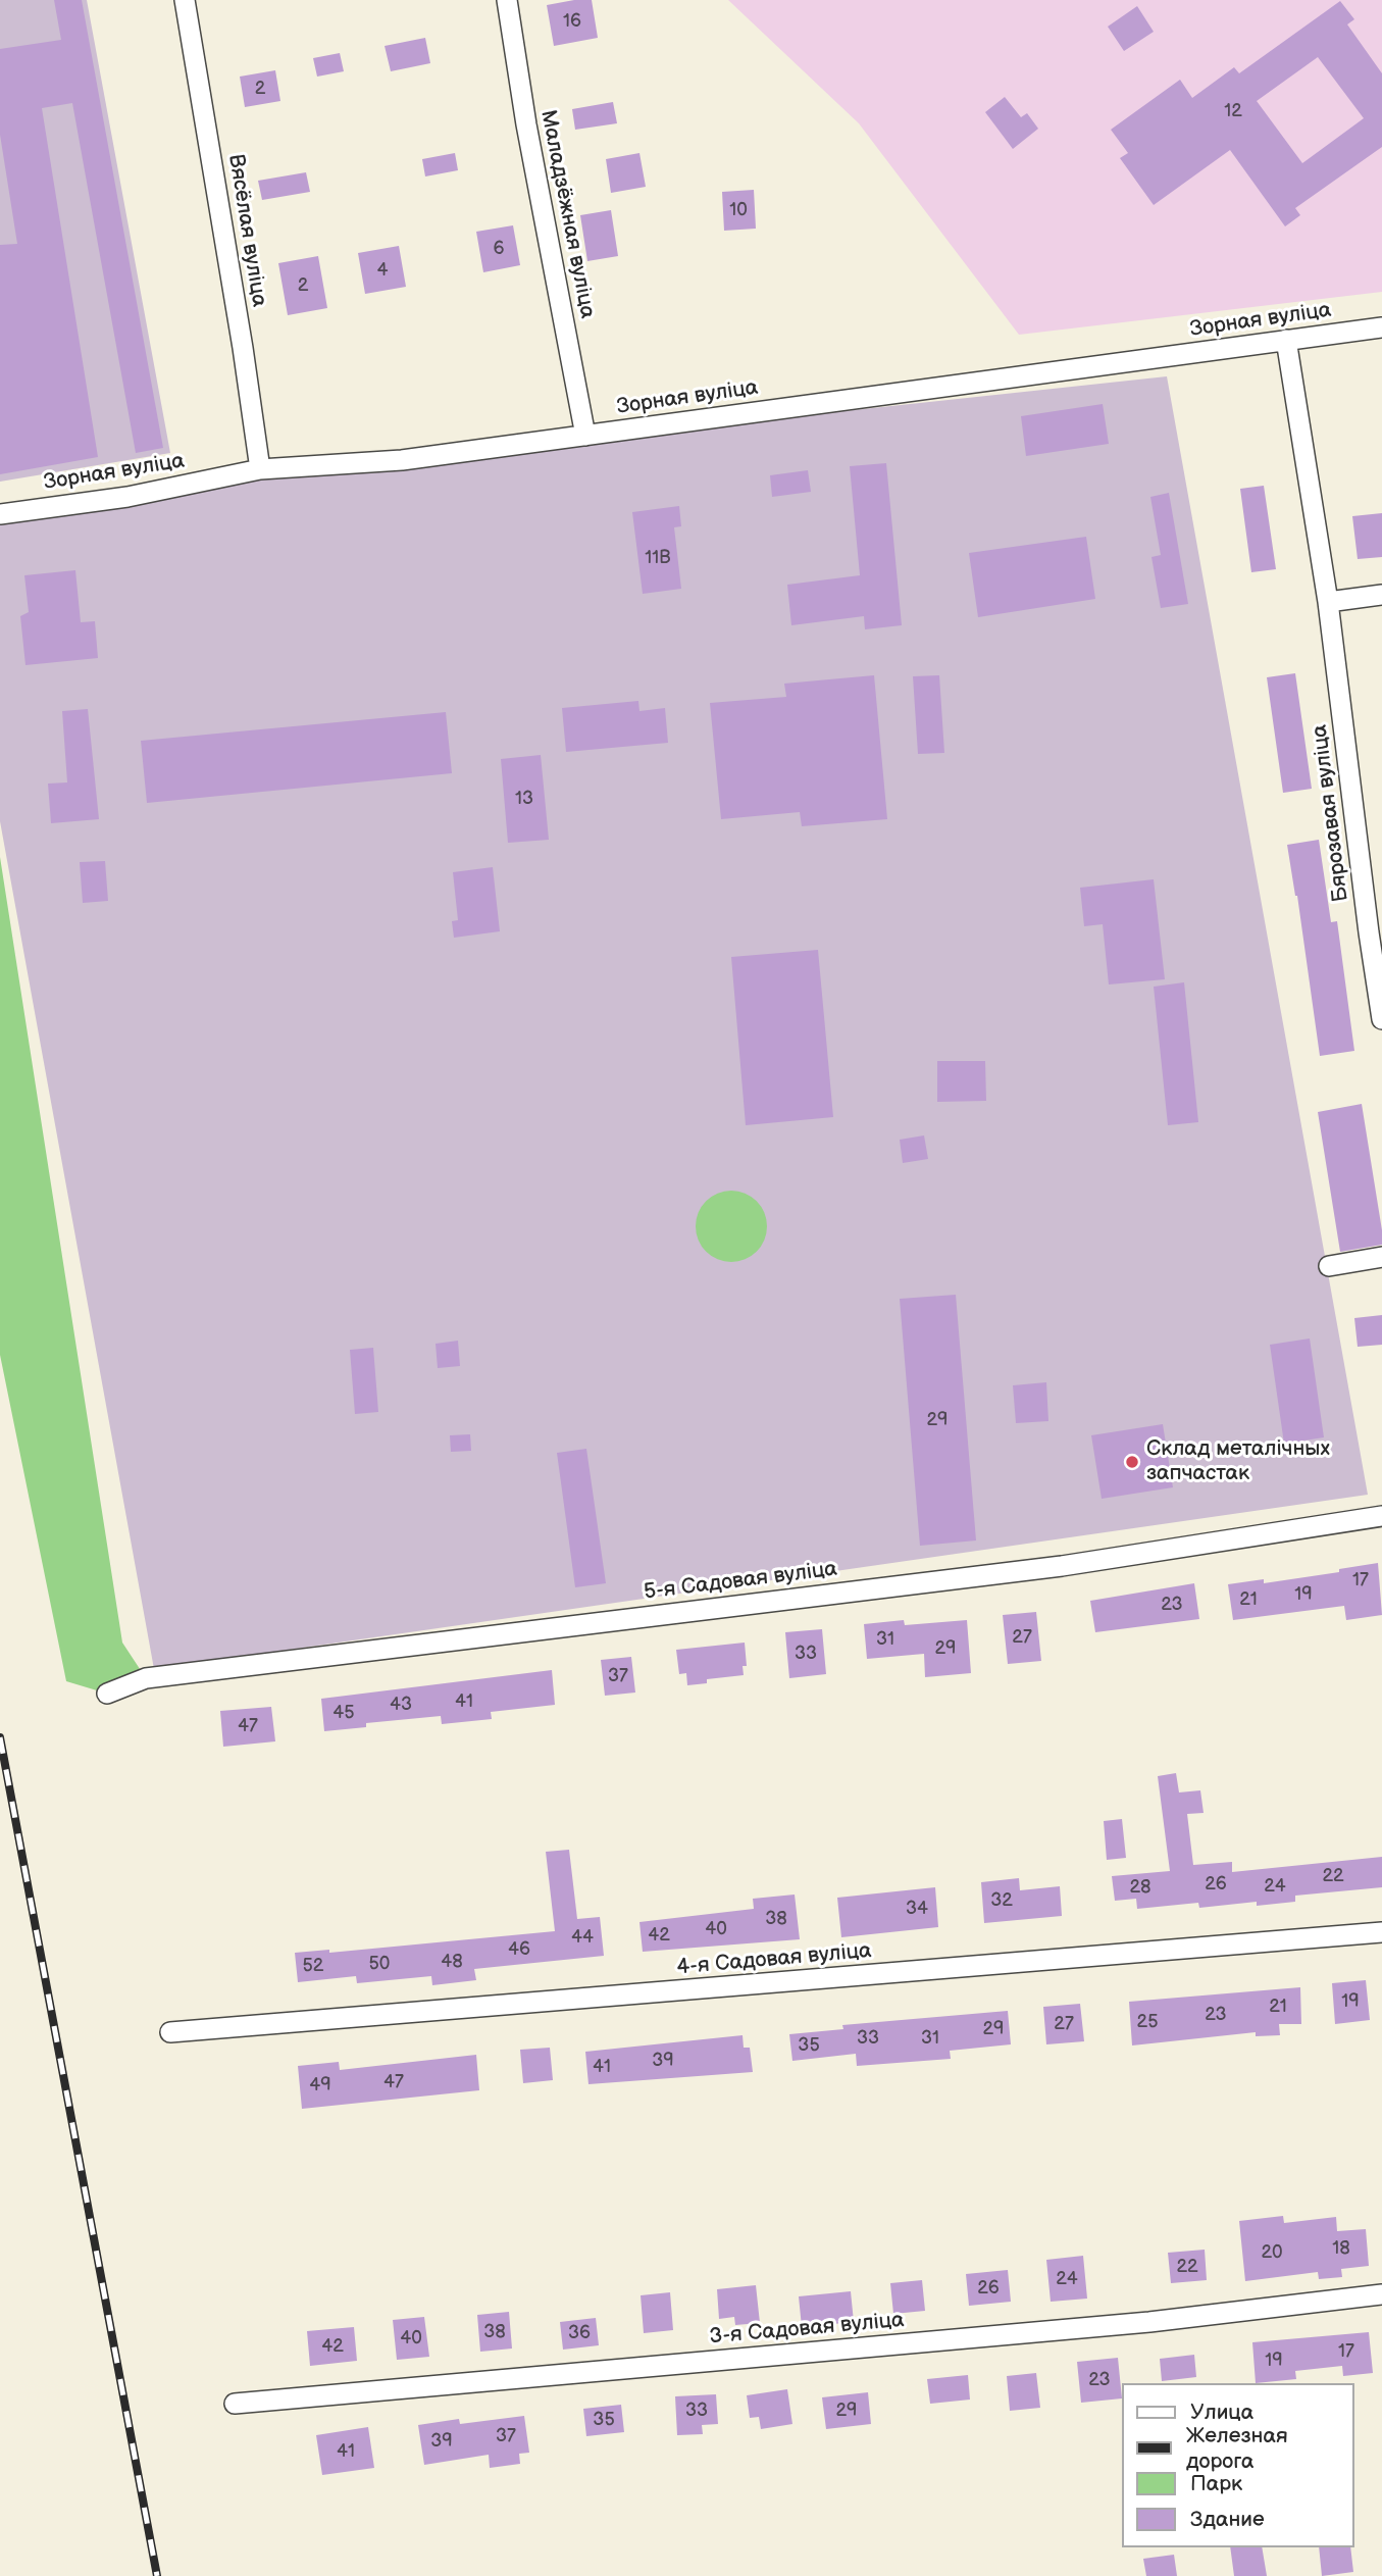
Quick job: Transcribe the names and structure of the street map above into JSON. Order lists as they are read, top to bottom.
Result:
{
  "streets": {
    "street": [
      "Маладзёжная вуліца",
      "Вясёлая вуліца",
      "Зорная вуліца",
      "Бярозавая вуліца",
      "5-я Садовая вуліца",
      "4-я Садовая вуліца",
      "3-я Садовая вуліца"
    ]
  },
  "crossings": [
    ["Маладзёжная вуліца", "Зорная вуліца"],
    ["Вясёлая вуліца", "Зорная вуліца"],
    ["Зорная вуліца", "Бярозавая вуліца"]
  ],
  "places": ["Склад металічных запчастак"],
  "house_numbers": [
    "16",
    "2",
    "12",
    "10",
    "6",
    "4",
    "2",
    "11В",
    "13",
    "29",
    "17",
    "19",
    "21",
    "23",
    "27",
    "31",
    "29",
    "33",
    "37",
    "41",
    "43",
    "45",
    "47",
    "22",
    "26",
    "24",
    "28",
    "32",
    "34",
    "38",
    "40",
    "42",
    "44",
    "46",
    "48",
    "50",
    "52",
    "19",
    "21",
    "23",
    "25",
    "27",
    "29",
    "33",
    "31",
    "35",
    "39",
    "41",
    "47",
    "49",
    "18",
    "20",
    "22",
    "24",
    "26",
    "38",
    "36",
    "40",
    "42",
    "17",
    "19",
    "23",
    "33",
    "29",
    "35",
    "37",
    "39",
    "41"
  ],
  "legend": [
    "Улица",
    "Железная дорога",
    "Парк",
    "Здание"
  ]
}
